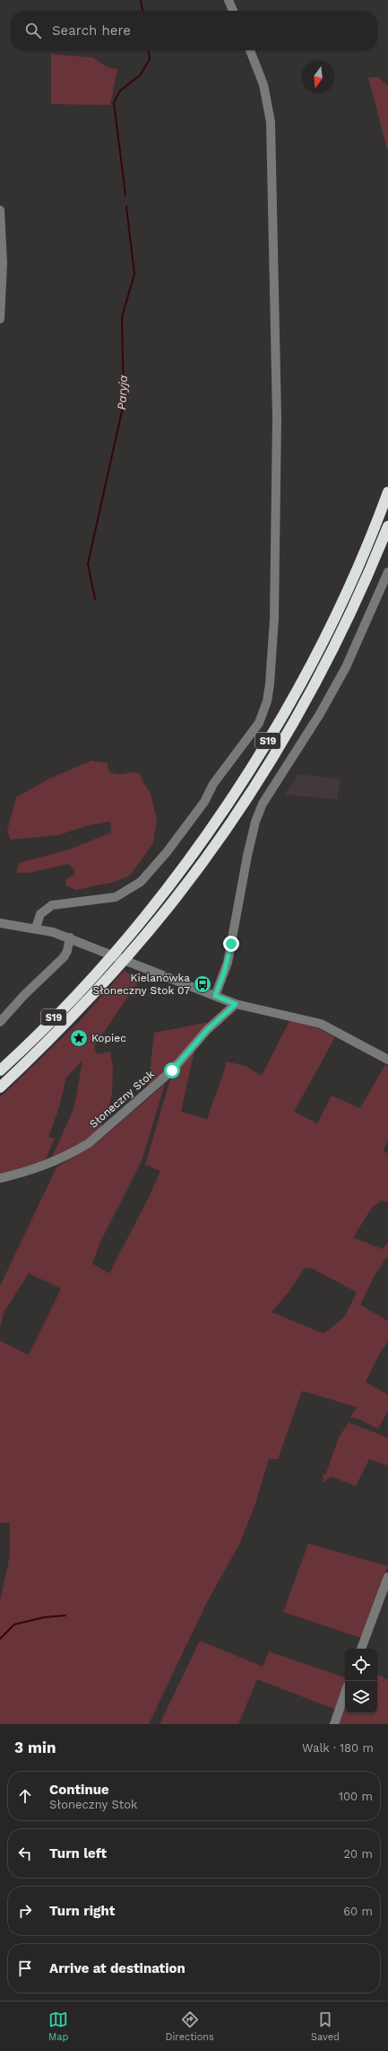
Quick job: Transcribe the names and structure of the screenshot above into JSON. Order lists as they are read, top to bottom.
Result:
{
  "streets": {
    "highway": ["S19"],
    "street": ["Słoneczny Stok"]
  },
  "water": ["Paryja"],
  "places": {
    "bus stop": ["Kielanówka Słoneczny Stok 07"],
    "place": ["Kopiec"]
  },
  "north": "bottom",
  "page": {
    "search": "Search here",
    "heading": ["3 min", "Walk · 180 m"],
    "list": [
      ["Continue", "Słoneczny Stok", "100 m"],
      ["Turn left", "20 m"],
      ["Turn right", "60 m"],
      "Arrive at destination"
    ],
    "nav": ["Map", "Directions", "Saved"]
  }
}
